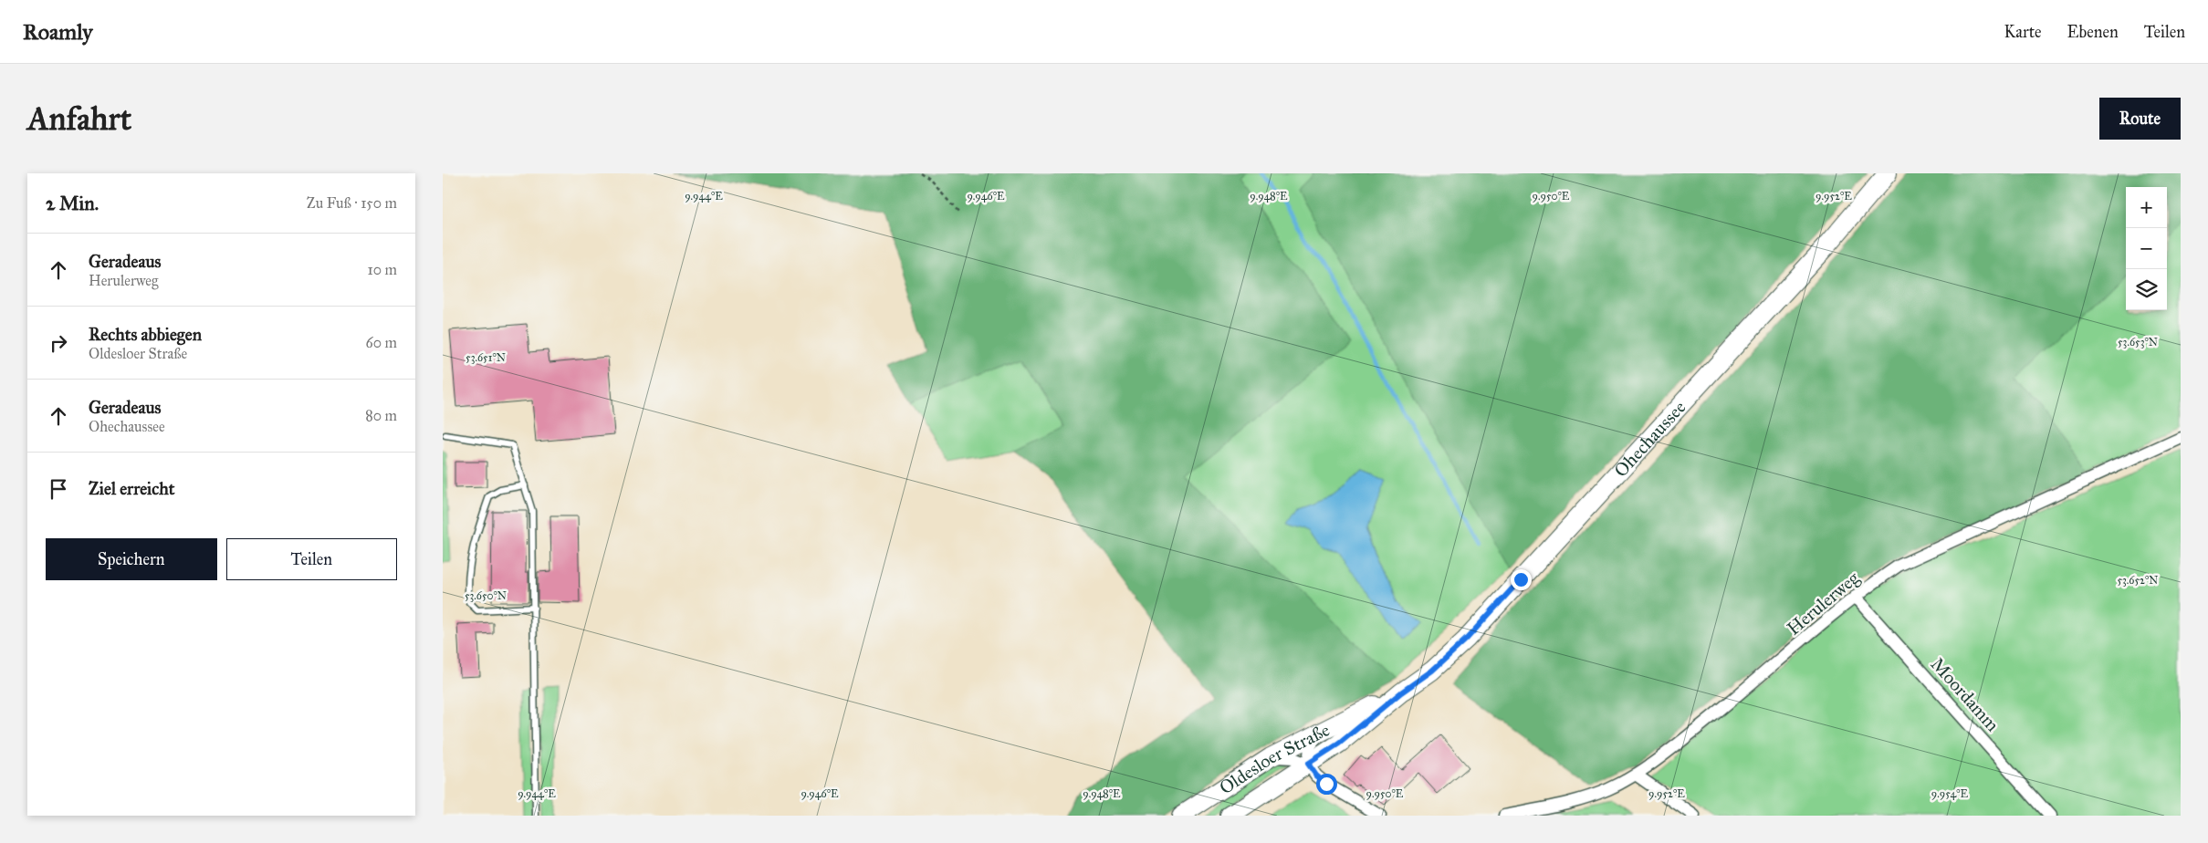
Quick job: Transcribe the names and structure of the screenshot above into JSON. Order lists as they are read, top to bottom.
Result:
{
  "streets": {
    "main road": ["Ohechaussee", "Oldesloer Straße"],
    "street": ["Herulerweg", "Moordamm"]
  },
  "crossings": [
    ["Ohechaussee", "Oldesloer Straße"],
    ["Herulerweg", "Moordamm"]
  ],
  "page": {
    "header": "Roamly",
    "nav": ["Karte", "Ebenen", "Teilen"],
    "buttons": [
      "Route",
      ["Speichern", "Teilen"]
    ],
    "title": "Anfahrt",
    "heading": ["2 Min.", "Zu Fuß · 150 m"],
    "map_buttons": ["+", "−"],
    "list": [
      ["Geradeaus", "Herulerweg", "10 m"],
      ["Rechts abbiegen", "Oldesloer Straße", "60 m"],
      ["Geradeaus", "Ohechaussee", "80 m"],
      "Ziel erreicht"
    ]
  },
  "coordinates": [
    "9.944°E",
    "9.946°E",
    "9.948°E",
    "9.950°E",
    "9.952°E",
    "53.653°N",
    "53.651°N",
    "53.652°N",
    "53.650°N",
    "9.954°E"
  ]
}
